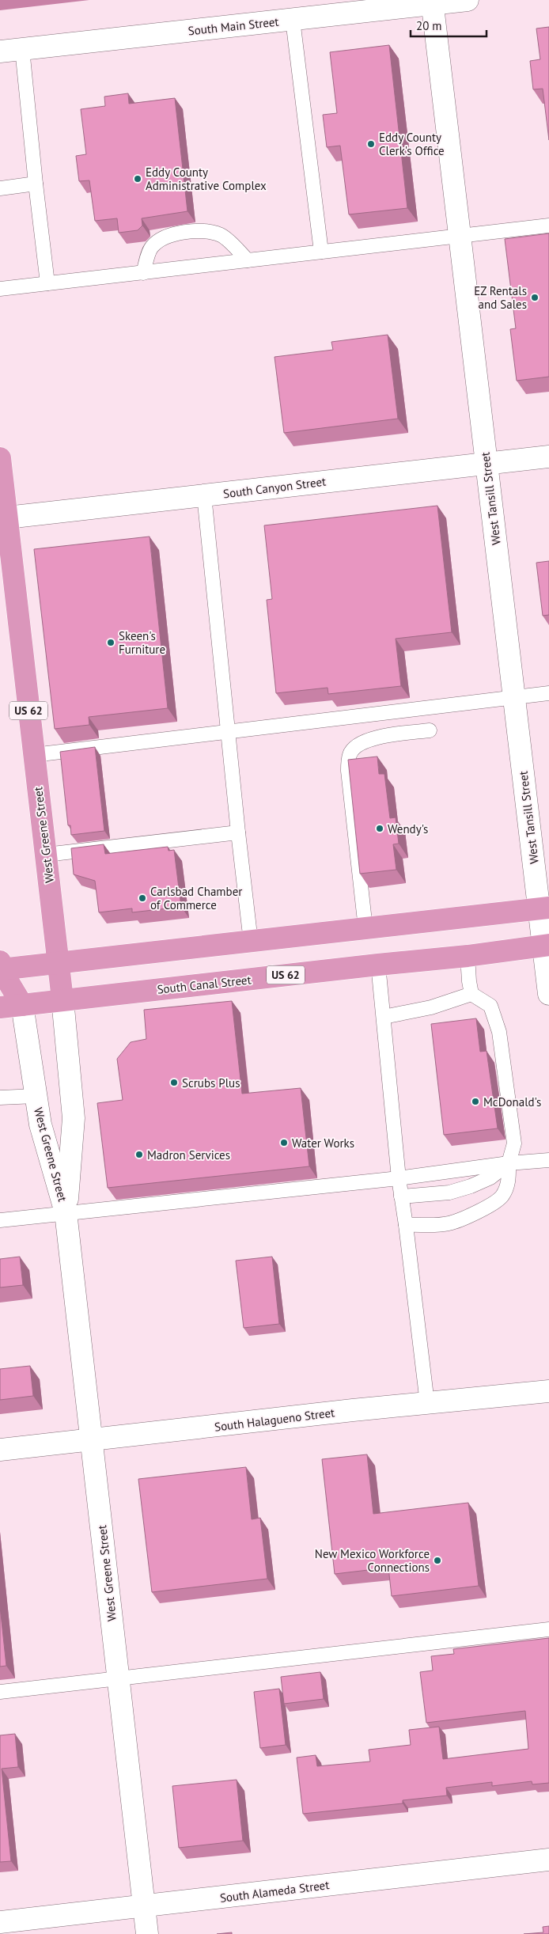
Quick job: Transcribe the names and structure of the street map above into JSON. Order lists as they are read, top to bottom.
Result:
{
  "streets": {
    "highway": ["US 62", "West Greene Street", "South Canal Street"],
    "street": [
      "South Main Street",
      "South Canyon Street",
      "West Tansill Street",
      "South Halagueno Street",
      "South Alameda Street"
    ]
  },
  "crossings": [
    ["South Main Street", "West Tansill Street"],
    ["South Canyon Street", "West Tansill Street"],
    ["South Canyon Street", "West Greene Street"],
    ["West Tansill Street", "South Canal Street"],
    ["West Greene Street", "South Canal Street"],
    ["West Greene Street", "South Halagueno Street"],
    ["West Greene Street", "South Alameda Street"]
  ],
  "places": [
    "Eddy County Clerk's Office",
    "Eddy County Administrative Complex",
    "EZ Rentals and Sales",
    "Skeen's Furniture",
    "Wendy's",
    "Carlsbad Chamber of Commerce",
    "Scrubs Plus",
    "McDonald's",
    "Water Works",
    "Madron Services",
    "New Mexico Workforce Connections"
  ],
  "scale_bar": "20 m"
}
